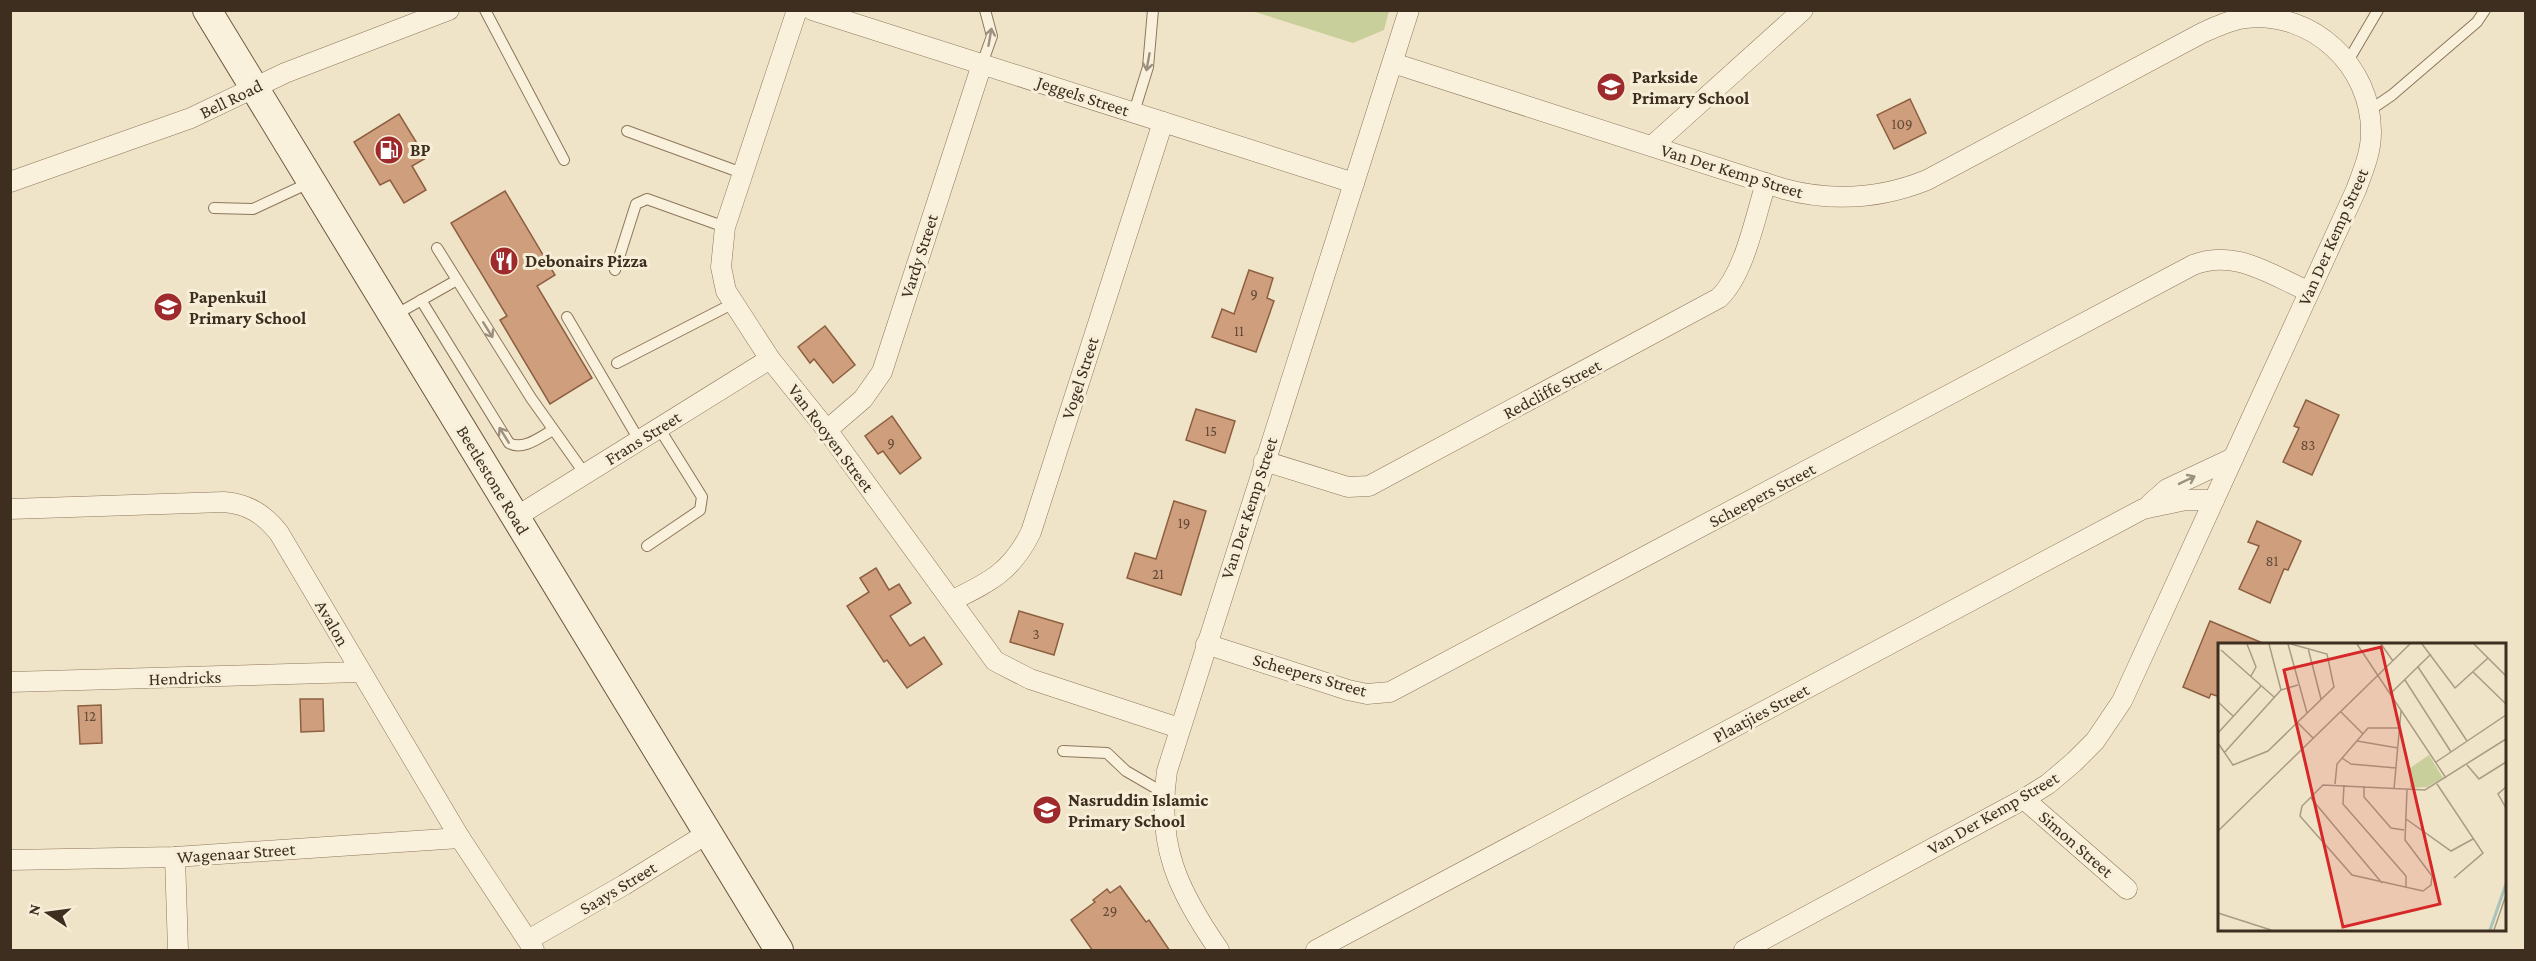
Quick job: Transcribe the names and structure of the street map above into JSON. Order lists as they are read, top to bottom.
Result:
{
  "streets": {
    "street": [
      "Jeggels Street",
      "Bell Road",
      "Van Der Kemp Street",
      "Vardy Street",
      "Vogel Street",
      "Redcliffe Street",
      "Frans Street",
      "Van Rooyen Street",
      "Beetlestone Road",
      "Scheepers Street",
      "Avalon",
      "Hendricks",
      "Plaatjies Street",
      "Simon Street",
      "Wagenaar Street",
      "Saays Street"
    ]
  },
  "crossings": [
    ["Jeggels Street", "Van Der Kemp Street"],
    ["Jeggels Street", "Vardy Street"],
    ["Jeggels Street", "Vogel Street"],
    ["Bell Road", "Beetlestone Road"],
    ["Van Der Kemp Street", "Redcliffe Street"],
    ["Van Der Kemp Street", "Van Rooyen Street"],
    ["Van Der Kemp Street", "Scheepers Street"],
    ["Van Der Kemp Street", "Plaatjies Street"],
    ["Van Der Kemp Street", "Simon Street"],
    ["Vardy Street", "Van Rooyen Street"],
    ["Vogel Street", "Van Rooyen Street"],
    ["Frans Street", "Van Rooyen Street"],
    ["Frans Street", "Beetlestone Road"],
    ["Beetlestone Road", "Saays Street"],
    ["Avalon", "Hendricks"],
    ["Avalon", "Wagenaar Street"],
    ["Avalon", "Saays Street"]
  ],
  "places": {
    "school or university": ["Parkside Primary School", "Papenkuil Primary School", "Nasruddin Islamic Primary School"],
    "fuel station": ["BP"],
    "restaurant": ["Debonairs Pizza"]
  },
  "house_numbers": [
    "109",
    "9",
    "11",
    "15",
    "9",
    "83",
    "19",
    "81",
    "21",
    "3",
    "12",
    "29"
  ],
  "north": "left"
}
